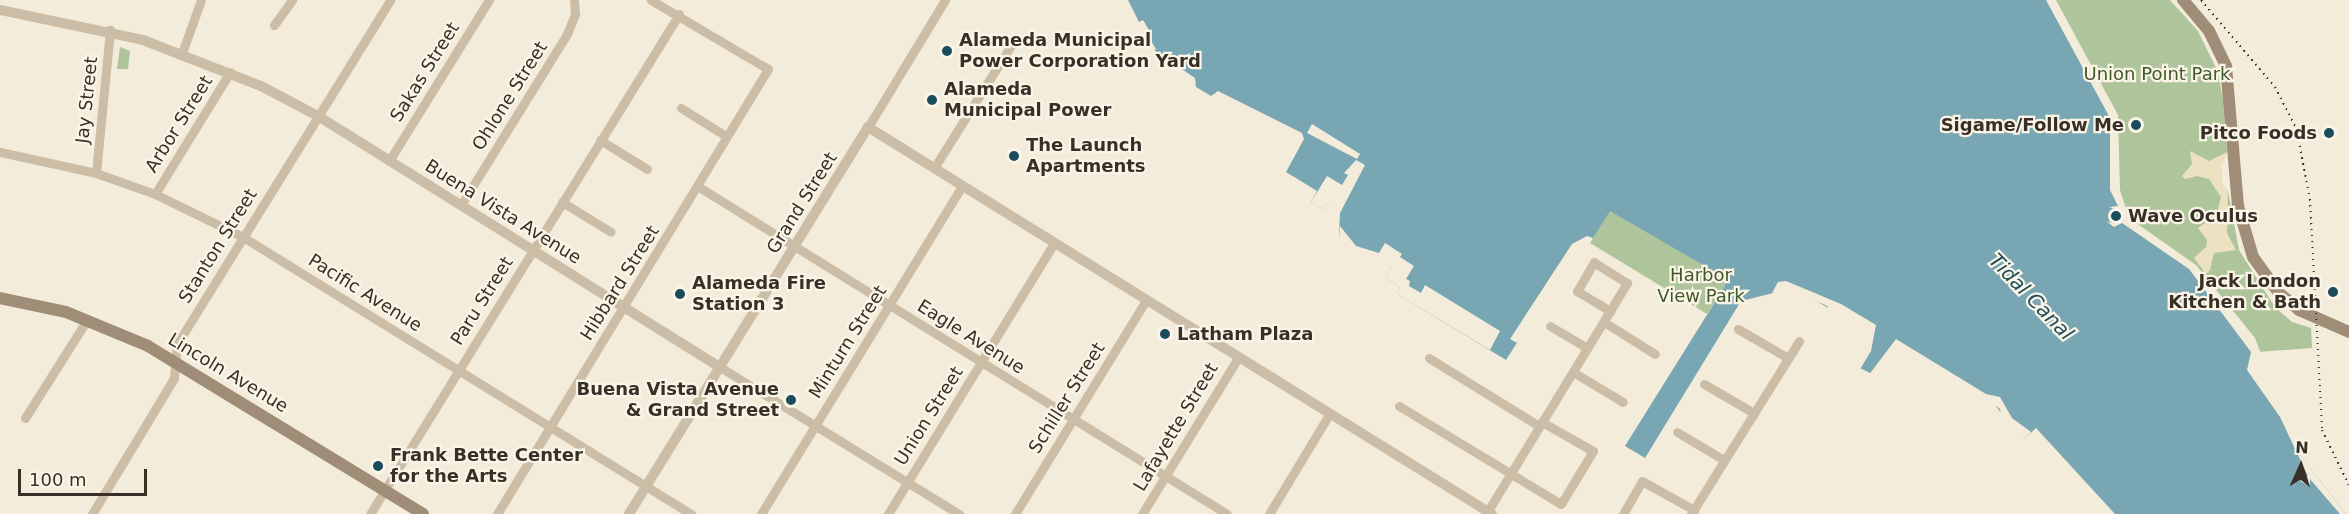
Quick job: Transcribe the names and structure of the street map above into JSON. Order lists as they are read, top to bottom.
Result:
{
  "streets": {
    "main road": ["Lincoln Avenue"],
    "street": [
      "Sakas Street",
      "Ohlone Street",
      "Jay Street",
      "Arbor Street",
      "Grand Street",
      "Buena Vista Avenue",
      "Stanton Street",
      "Hibbard Street",
      "Pacific Avenue",
      "Paru Street",
      "Eagle Avenue",
      "Minturn Street",
      "Schiller Street",
      "Union Street",
      "Lafayette Street"
    ]
  },
  "crossings": [
    ["Sakas Street", "Buena Vista Avenue"],
    ["Ohlone Street", "Buena Vista Avenue"],
    ["Jay Street", "Buena Vista Avenue"],
    ["Jay Street", "Pacific Avenue"],
    ["Arbor Street", "Buena Vista Avenue"],
    ["Arbor Street", "Pacific Avenue"],
    ["Grand Street", "Buena Vista Avenue"],
    ["Grand Street", "Pacific Avenue"],
    ["Grand Street", "Eagle Avenue"],
    ["Buena Vista Avenue", "Stanton Street"],
    ["Buena Vista Avenue", "Hibbard Street"],
    ["Buena Vista Avenue", "Paru Street"],
    ["Buena Vista Avenue", "Minturn Street"],
    ["Buena Vista Avenue", "Union Street"],
    ["Stanton Street", "Pacific Avenue"],
    ["Stanton Street", "Lincoln Avenue"],
    ["Hibbard Street", "Pacific Avenue"],
    ["Hibbard Street", "Paru Street"],
    ["Hibbard Street", "Eagle Avenue"],
    ["Pacific Avenue", "Paru Street"],
    ["Paru Street", "Lincoln Avenue"],
    ["Eagle Avenue", "Minturn Street"],
    ["Eagle Avenue", "Schiller Street"],
    ["Eagle Avenue", "Union Street"],
    ["Eagle Avenue", "Lafayette Street"]
  ],
  "water": ["Tidal Canal"],
  "parks": ["Union Point Park", "Harbor View Park"],
  "places": [
    "Alameda Municipal Power Corporation Yard",
    "Alameda Municipal Power",
    "Sigame/Follow Me",
    "Pitco Foods",
    "The Launch Apartments",
    "Wave Oculus",
    "Jack London Kitchen & Bath",
    "Alameda Fire Station 3",
    "Latham Plaza",
    "Buena Vista Avenue & Grand Street",
    "Frank Bette Center for the Arts"
  ],
  "scale_bar": "100 m",
  "north": "top"
}
